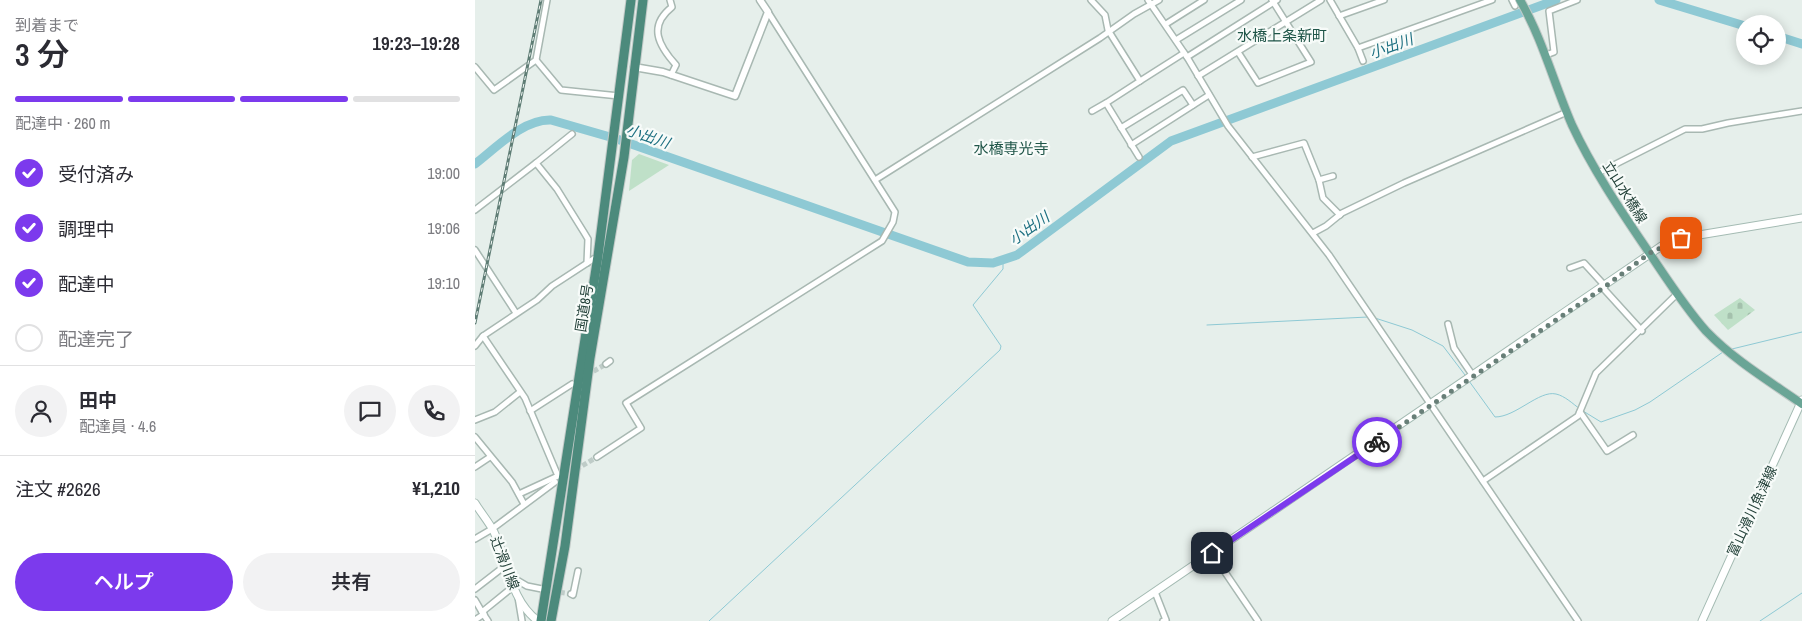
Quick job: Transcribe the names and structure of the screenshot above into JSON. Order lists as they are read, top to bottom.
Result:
{
  "streets": {
    "highway": ["国道8号"],
    "main road": ["立山水橋線", "富山滑川魚津線", "辻滑川線"]
  },
  "crossings": [
    ["立山水橋線", "富山滑川魚津線"],
    ["国道8号", "辻滑川線"]
  ],
  "districts": ["水橋上条新町", "水橋専光寺"],
  "water": ["小出川"],
  "page": {
    "heading": ["3 分", "到着まで", "19:23–19:28"],
    "panel": [
      "田中",
      "配達員 · 4.6",
      "注文 #2626",
      "¥1,210"
    ],
    "bar": "配達中 · 260 m",
    "list": [
      ["受付済み", "19:00"],
      ["調理中", "19:06"],
      ["配達中", "19:10"],
      "配達完了"
    ],
    "buttons": ["ヘルプ", "共有"]
  }
}
